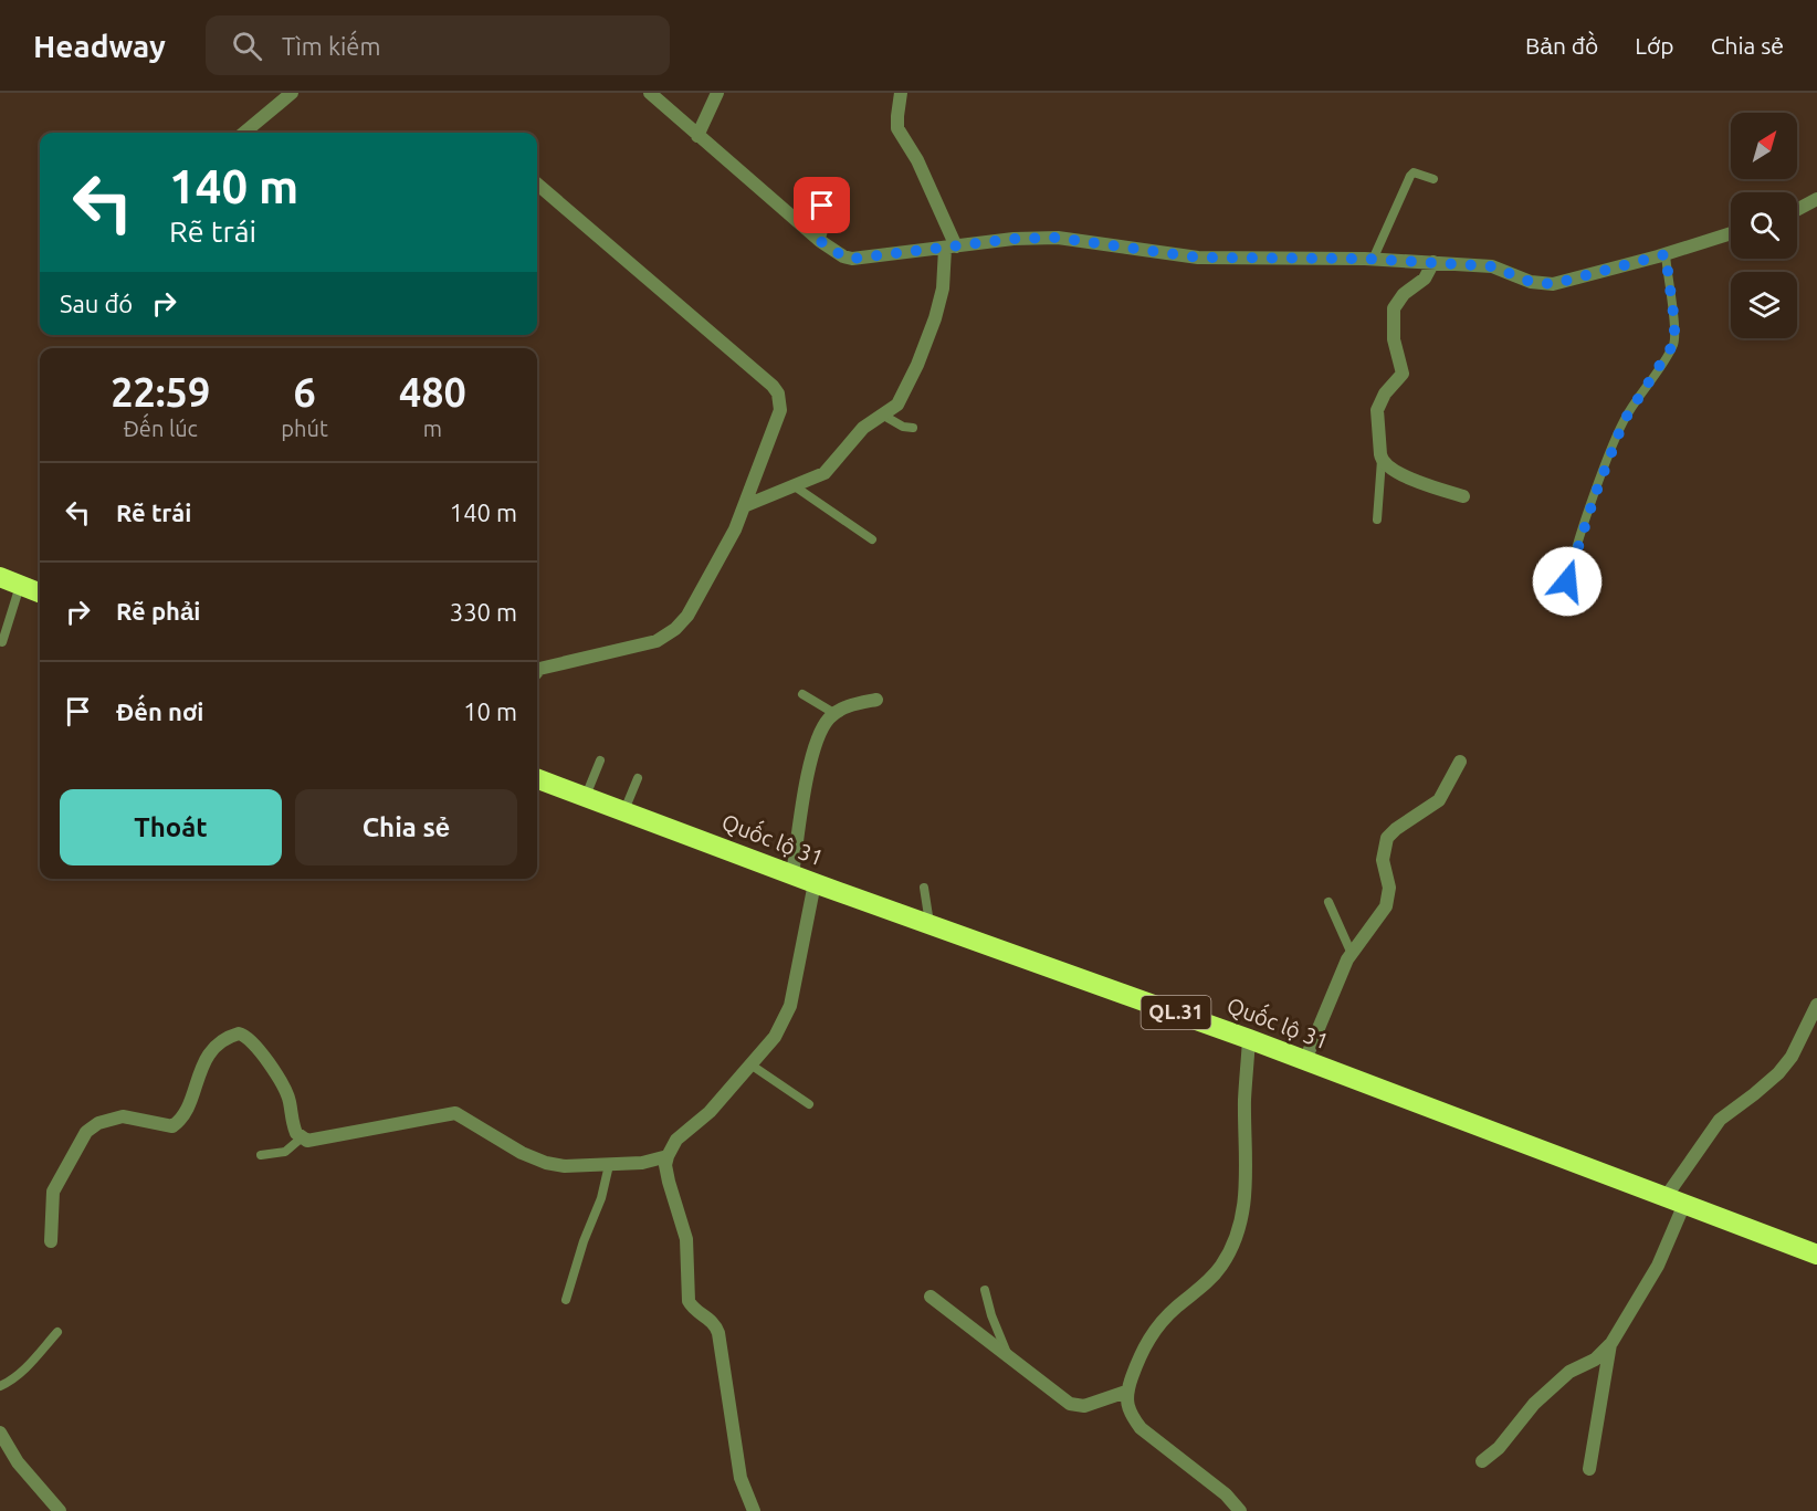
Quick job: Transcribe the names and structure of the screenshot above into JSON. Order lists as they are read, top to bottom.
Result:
{
  "streets": {
    "highway": ["Quốc lộ 31", "QL.31"]
  },
  "north": "top right",
  "page": {
    "header": "Headway",
    "search": "Tìm kiếm",
    "nav": ["Bản đồ", "Lớp", "Chia sẻ"],
    "turn": ["140 m", "Rẽ trái"],
    "then": "Sau đó",
    "eta": [
      "22:59",
      "Đến lúc",
      "6",
      "phút",
      "480",
      "m"
    ],
    "list": [
      {
        "name": "Rẽ trái",
        "value": "140 m"
      },
      {
        "name": "Rẽ phải",
        "value": "330 m"
      },
      {
        "name": "Đến nơi",
        "value": "10 m"
      }
    ],
    "buttons": ["Thoát", "Chia sẻ"]
  }
}
